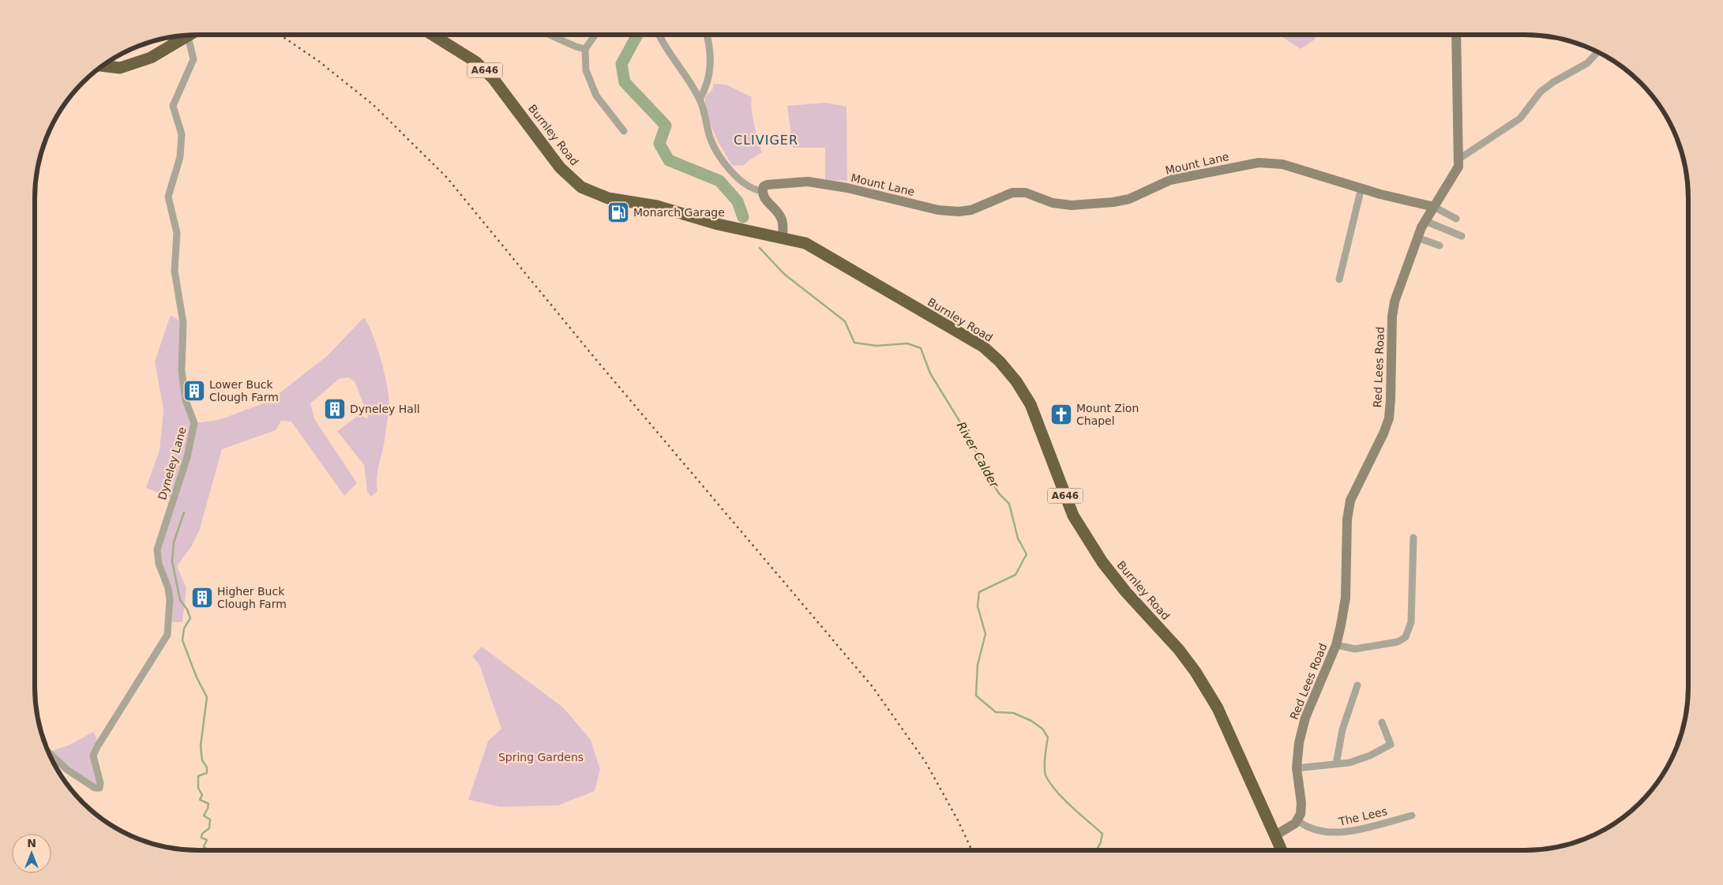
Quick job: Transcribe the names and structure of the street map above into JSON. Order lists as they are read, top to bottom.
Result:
{
  "streets": {
    "highway": ["A646", "Burnley Road"],
    "street": [
      "Mount Lane",
      "Red Lees Road",
      "Dyneley Lane",
      "The Lees"
    ]
  },
  "crossings": [
    ["Mount Lane", "Red Lees Road"],
    ["Red Lees Road", "The Lees"]
  ],
  "districts": ["CLIVIGER"],
  "water": ["River Calder"],
  "parks": ["Spring Gardens"],
  "places": {
    "fuel station": ["Monarch Garage"],
    "building": ["Lower Buck Clough Farm", "Dyneley Hall", "Higher Buck Clough Farm"],
    "church": ["Mount Zion Chapel"]
  },
  "north": "top"
}
